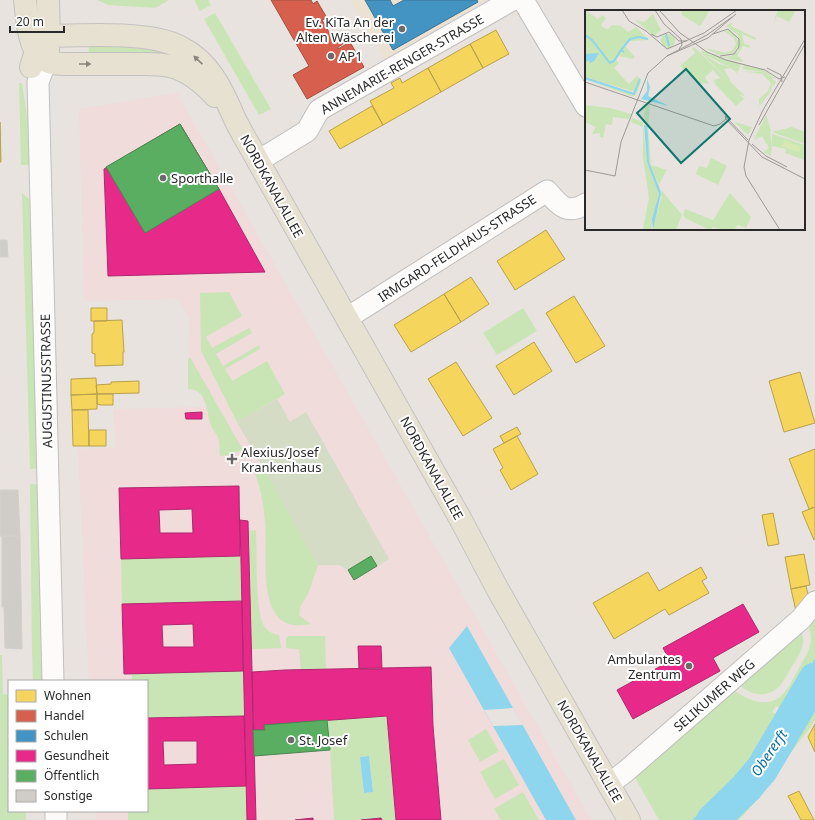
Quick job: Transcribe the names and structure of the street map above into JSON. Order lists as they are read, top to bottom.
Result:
{
  "streets": {
    "main road": ["NORDKANALALLEE"],
    "street": [
      "ANNEMARIE-RENGER-STRASSE",
      "IRMGARD-FELDHAUS-STRASSE",
      "AUGUSTINUSSTRASSE",
      "SELIKUMER WEG"
    ]
  },
  "crossings": [
    ["ANNEMARIE-RENGER-STRASSE", "NORDKANALALLEE"],
    ["NORDKANALALLEE", "IRMGARD-FELDHAUS-STRASSE"],
    ["NORDKANALALLEE", "AUGUSTINUSSTRASSE"],
    ["NORDKANALALLEE", "SELIKUMER WEG"]
  ],
  "water": ["Obererft"],
  "places": {
    "other": [
      "Ev. KiTa An der Alten Wäscherei",
      "AP1",
      "Sporthalle",
      "Ambulantes Zentrum",
      "St. Josef"
    ],
    "health": ["Alexius/Josef Krankenhaus"]
  },
  "legend": [
    "Wohnen",
    "Handel",
    "Schulen",
    "Gesundheit",
    "Öffentlich",
    "Sonstige"
  ],
  "scale_bar": "20 m"
}
